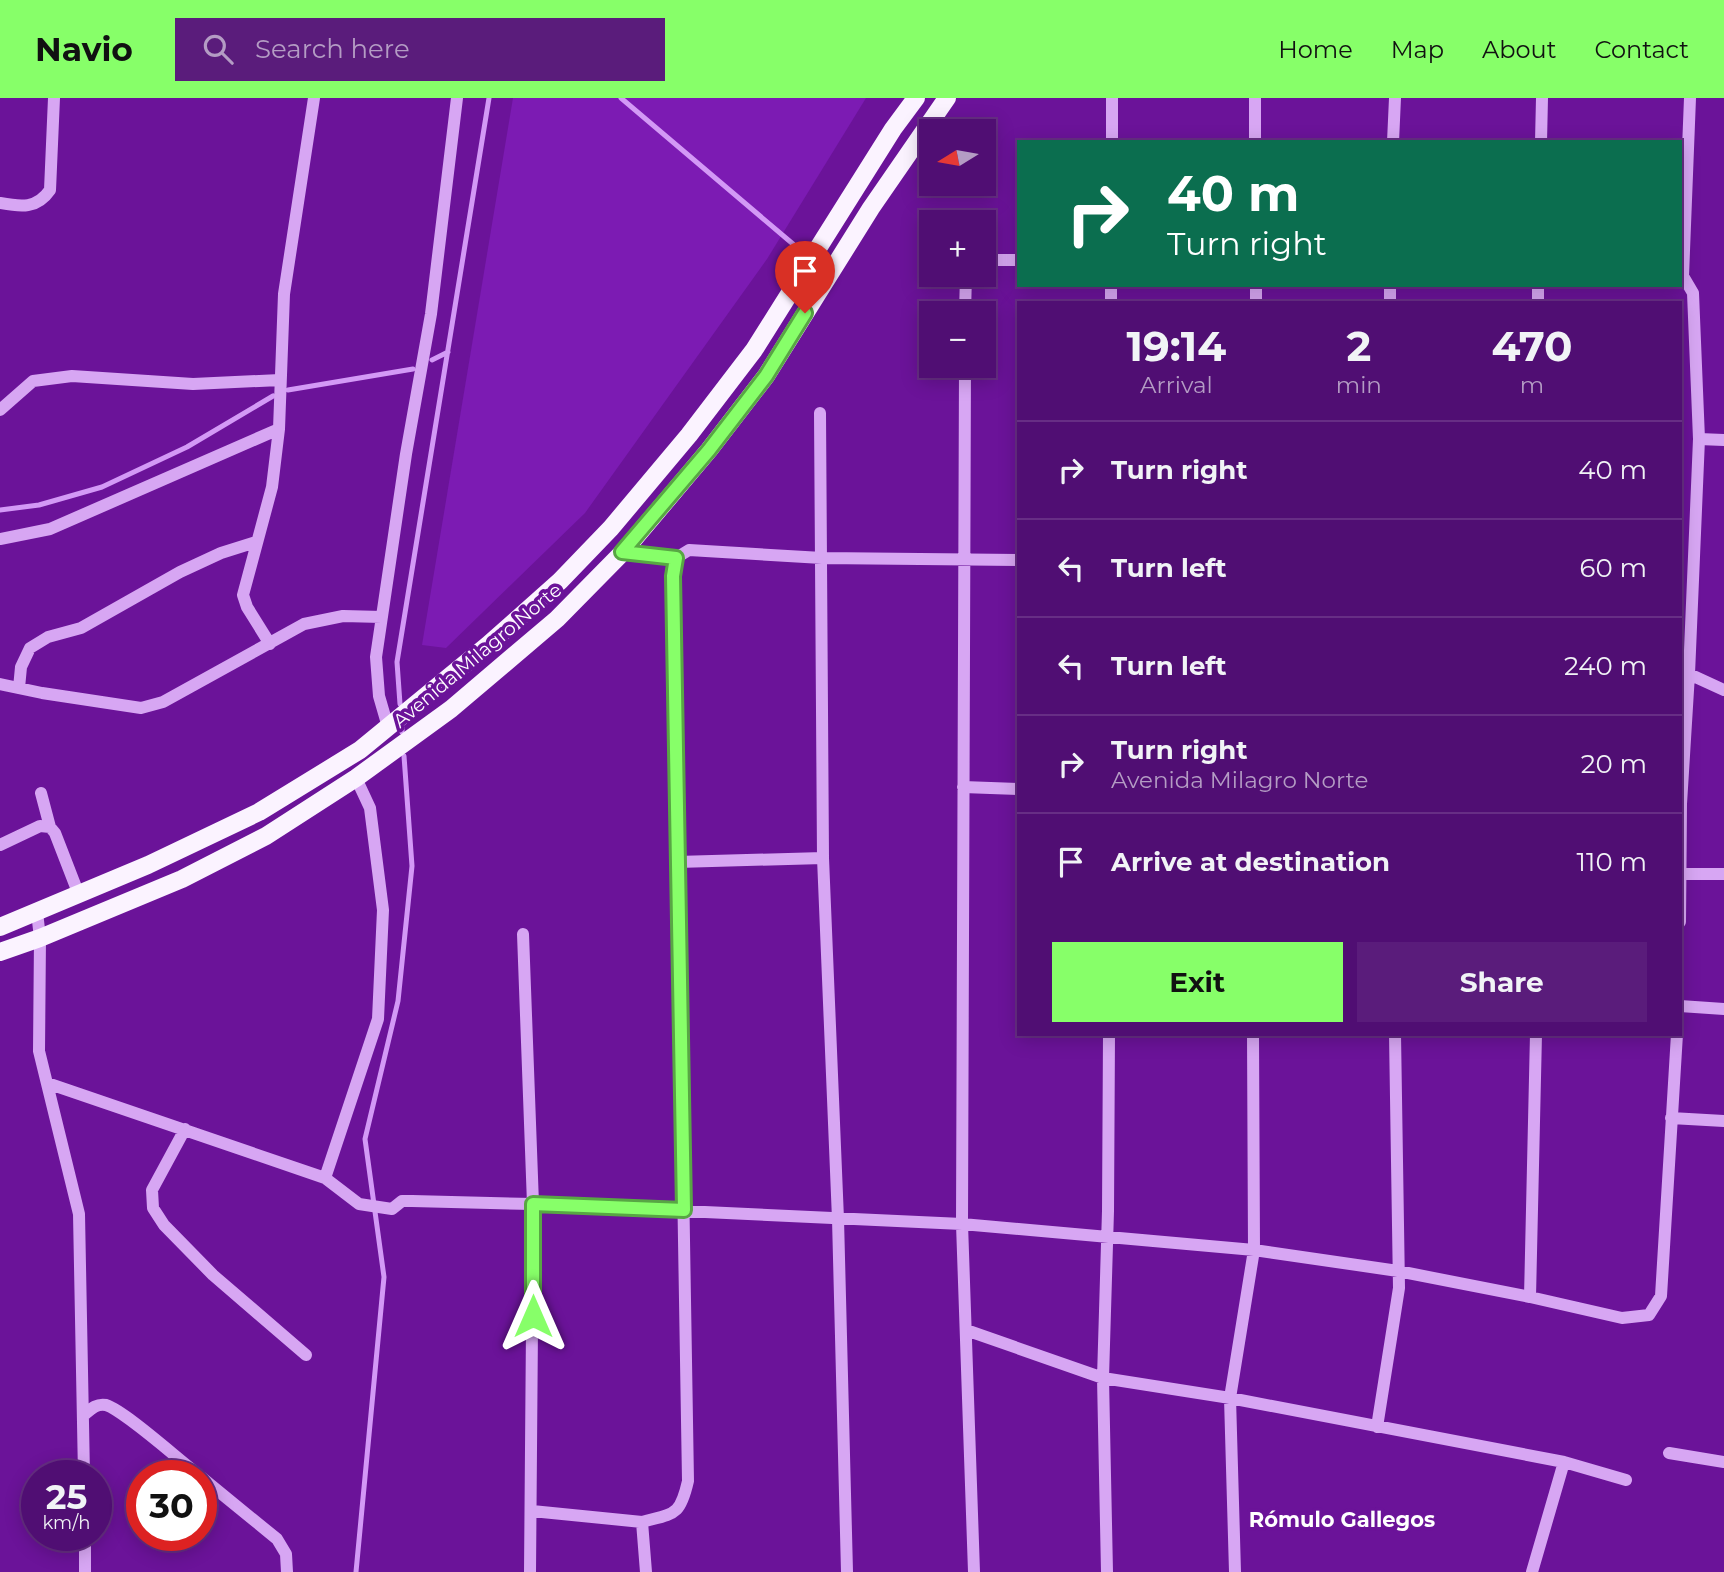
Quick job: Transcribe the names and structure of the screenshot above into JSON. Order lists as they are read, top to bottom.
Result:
{
  "streets": {
    "main road": ["Avenida Milagro Norte"]
  },
  "districts": ["Rómulo Gallegos"],
  "north": "left",
  "page": {
    "header": "Navio",
    "search": "Search here",
    "nav": [
      "Home",
      "Map",
      "About",
      "Contact"
    ],
    "map_buttons": ["+", "−"],
    "turn": ["40 m", "Turn right"],
    "eta": [
      "19:14",
      "Arrival",
      "2",
      "min",
      "470",
      "m"
    ],
    "list": [
      {
        "name": "Turn right",
        "value": "40 m"
      },
      {
        "name": "Turn left",
        "value": "60 m"
      },
      {
        "name": "Turn left",
        "value": "240 m"
      },
      {
        "name": "Turn right",
        "note": "Avenida Milagro Norte",
        "value": "20 m"
      },
      {
        "name": "Arrive at destination",
        "value": "110 m"
      }
    ],
    "buttons": ["Exit", "Share"],
    "speed": "25 km/h",
    "limit": "30"
  }
}
